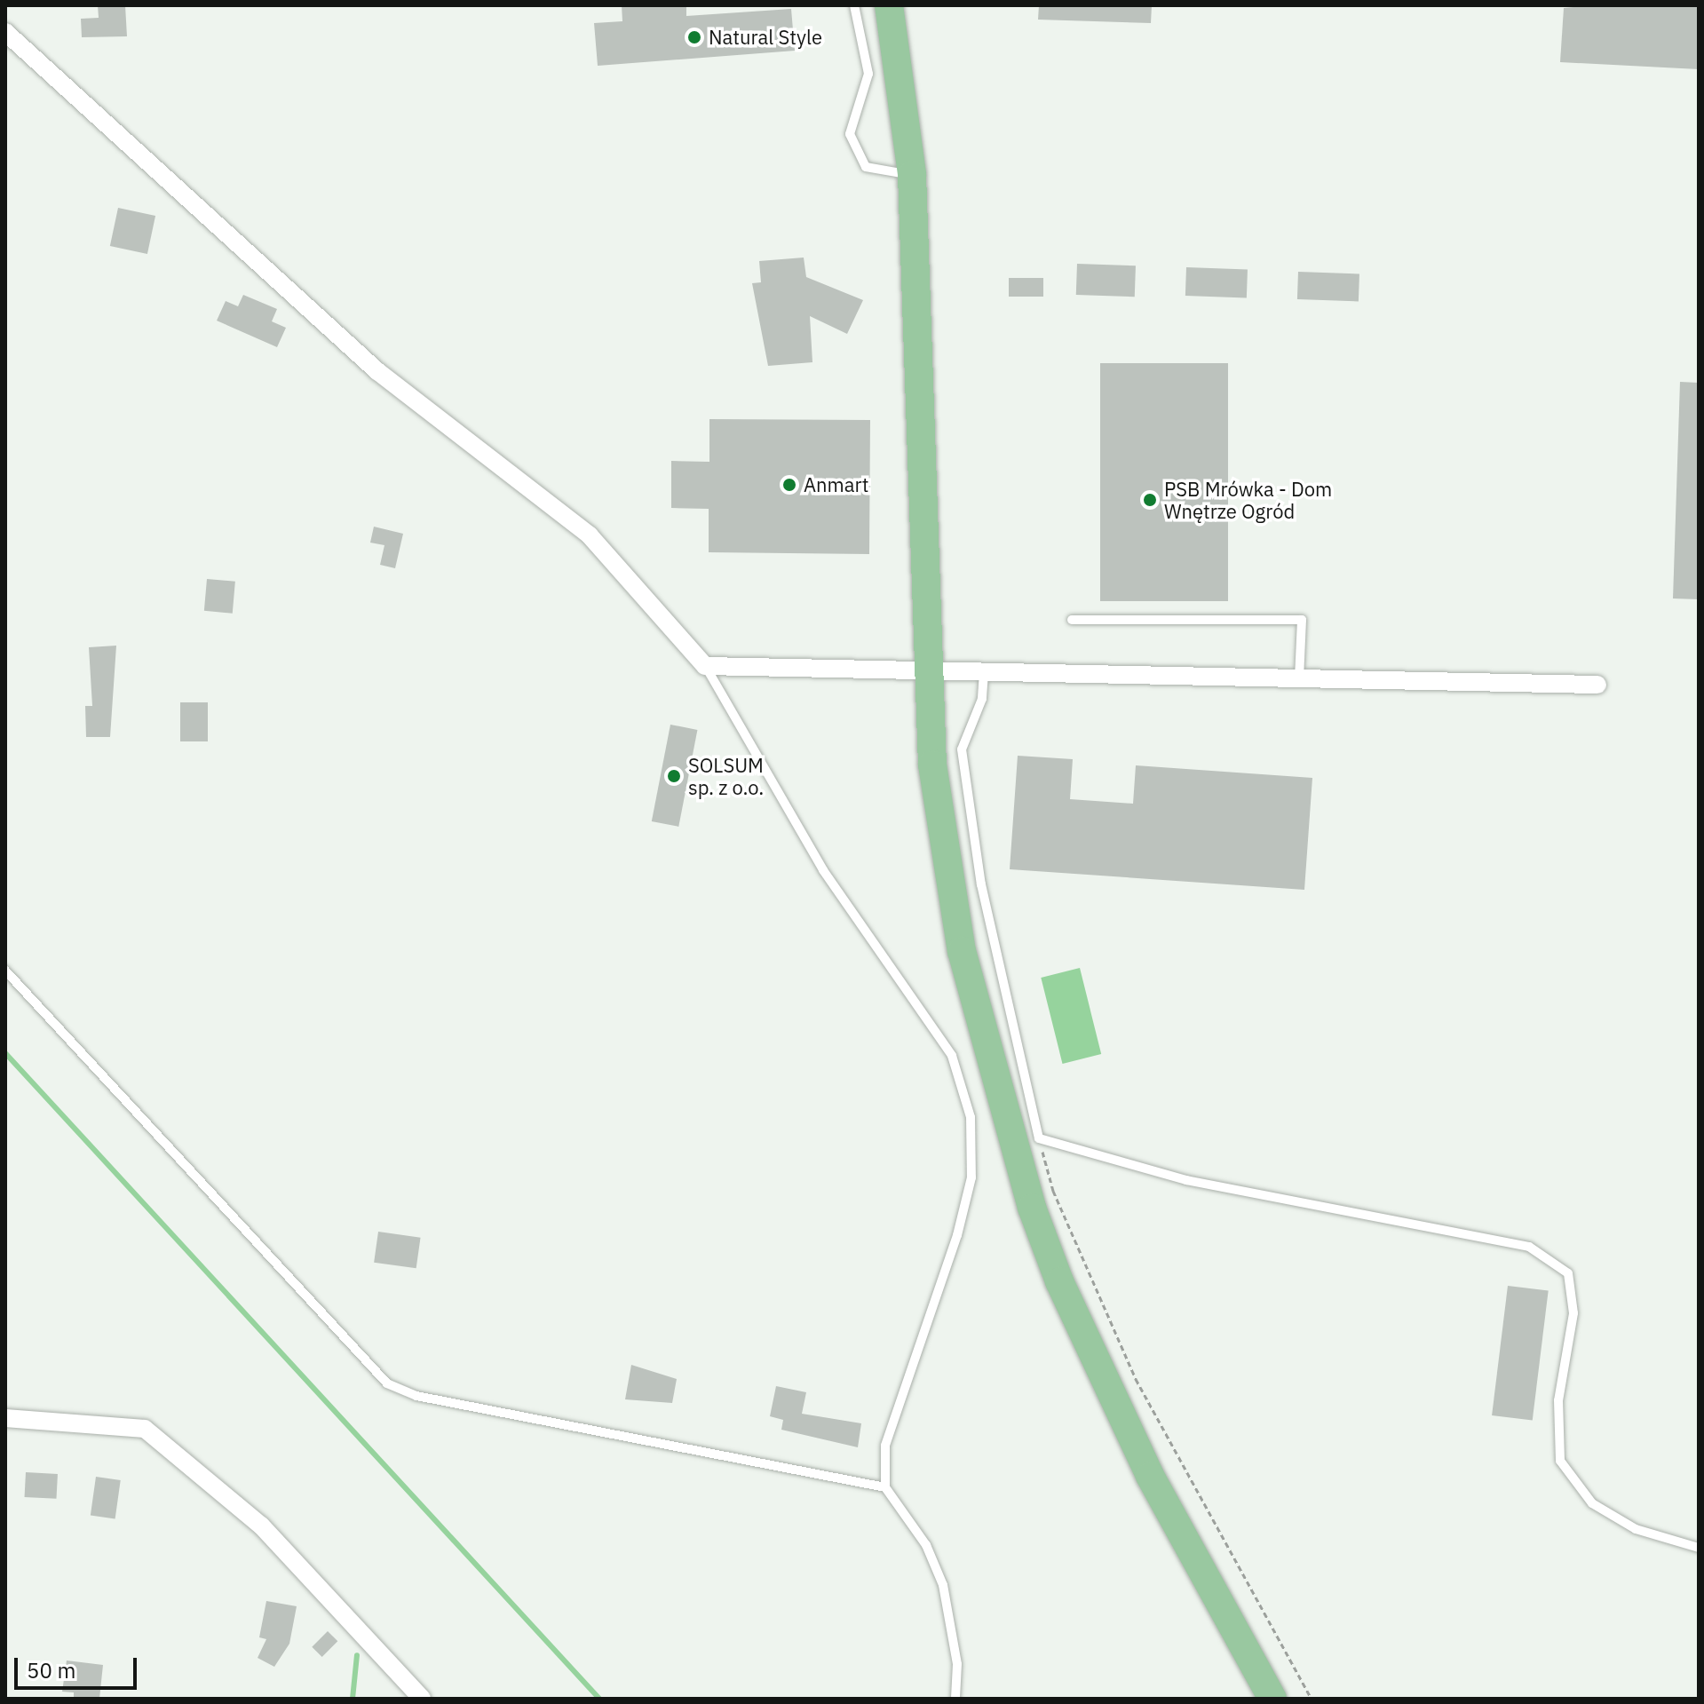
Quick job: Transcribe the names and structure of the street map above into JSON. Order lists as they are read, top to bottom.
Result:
{
  "places": [
    "Natural Style",
    "Anmart",
    "PSB Mrówka - Dom Wnętrze Ogród",
    "SOLSUM sp. z o.o."
  ],
  "scale_bar": "50 m"
}
